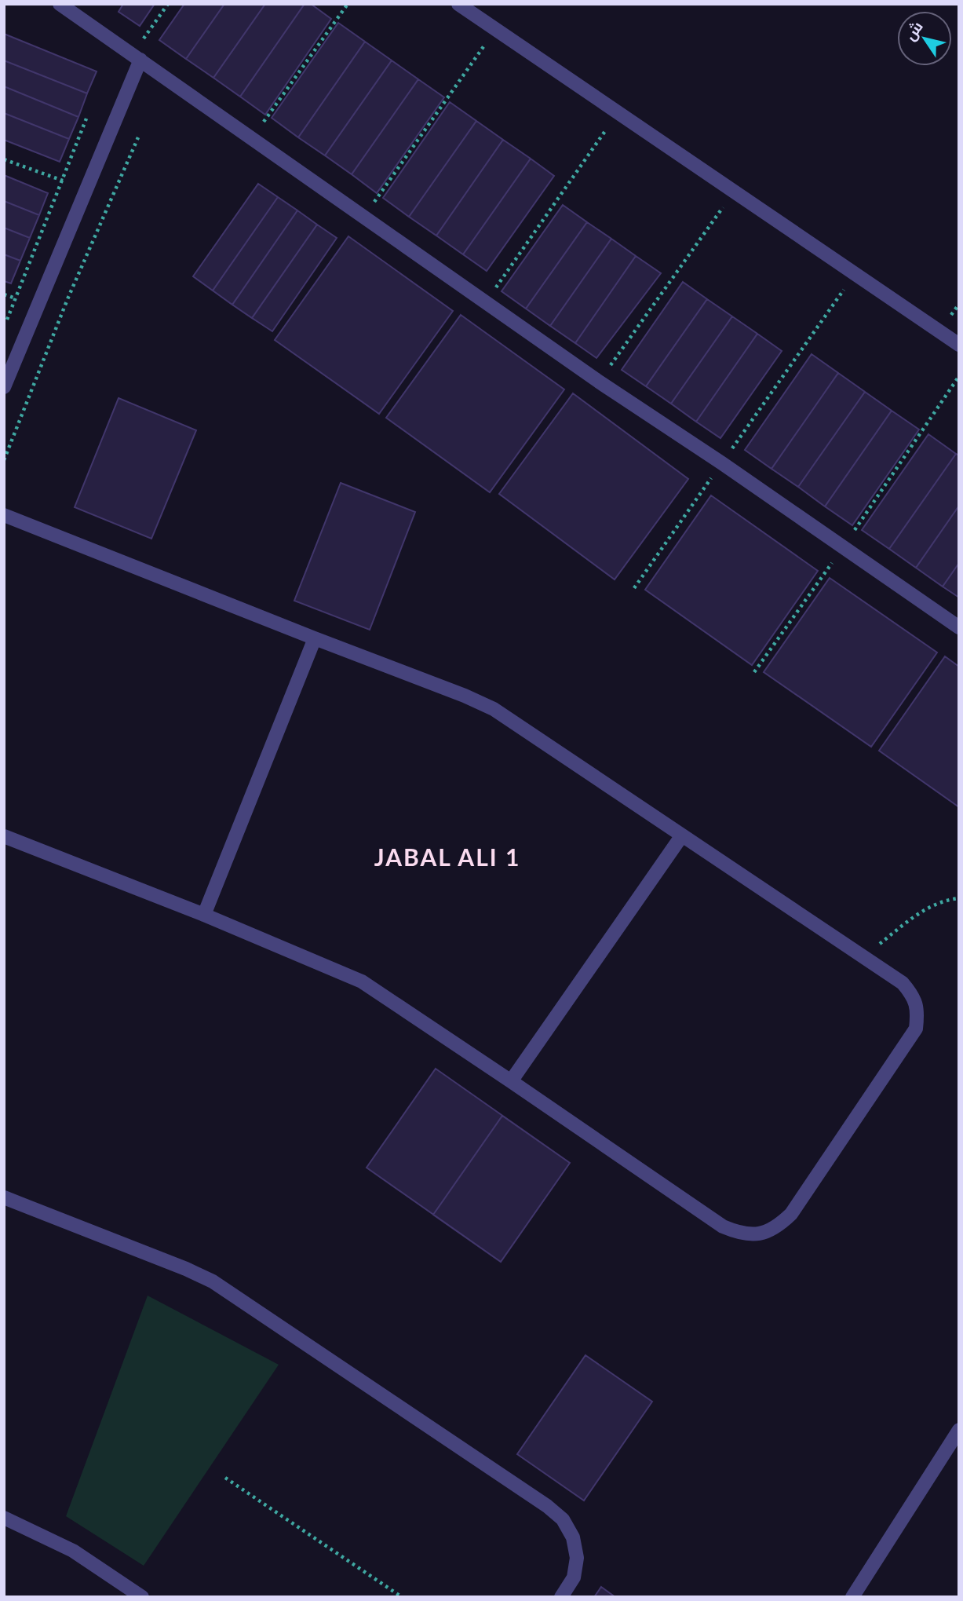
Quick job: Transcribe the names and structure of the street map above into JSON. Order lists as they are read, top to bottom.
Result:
{
  "districts": ["JABAL ALI 1"],
  "north": "top left"
}
